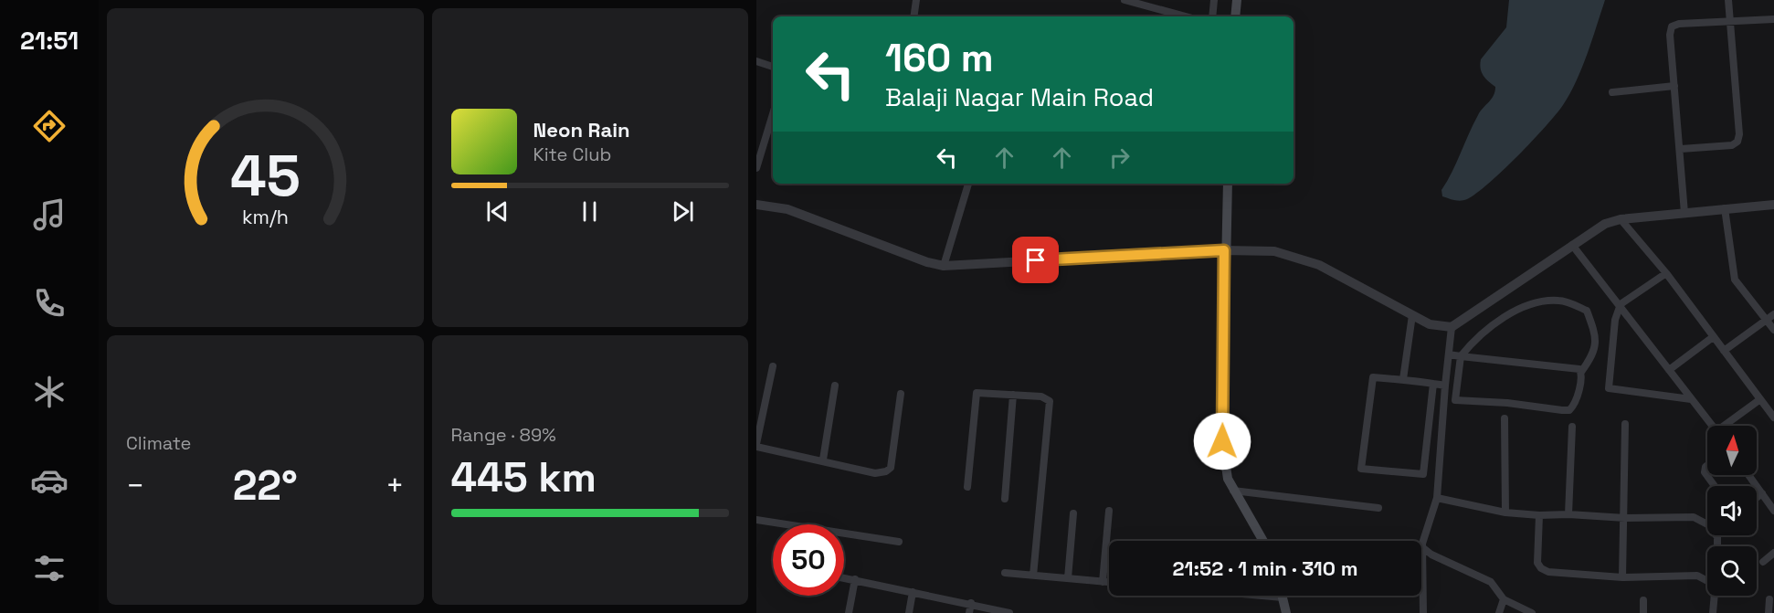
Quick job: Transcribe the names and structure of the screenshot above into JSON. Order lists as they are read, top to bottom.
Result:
{
  "north": "top",
  "page": {
    "tabs": "21:51",
    "turn": ["160 m", "Balaji Nagar Main Road"],
    "song": ["Neon Rain", "Kite Club"],
    "tile": [
      "Climate",
      ["Range · 89%", "445 km"]
    ],
    "heat": ["−", "22°", "+"],
    "limit": "50",
    "trip": "21:52 · 1 min · 310 m",
    "gauge": ["45", "km/h"]
  }
}
